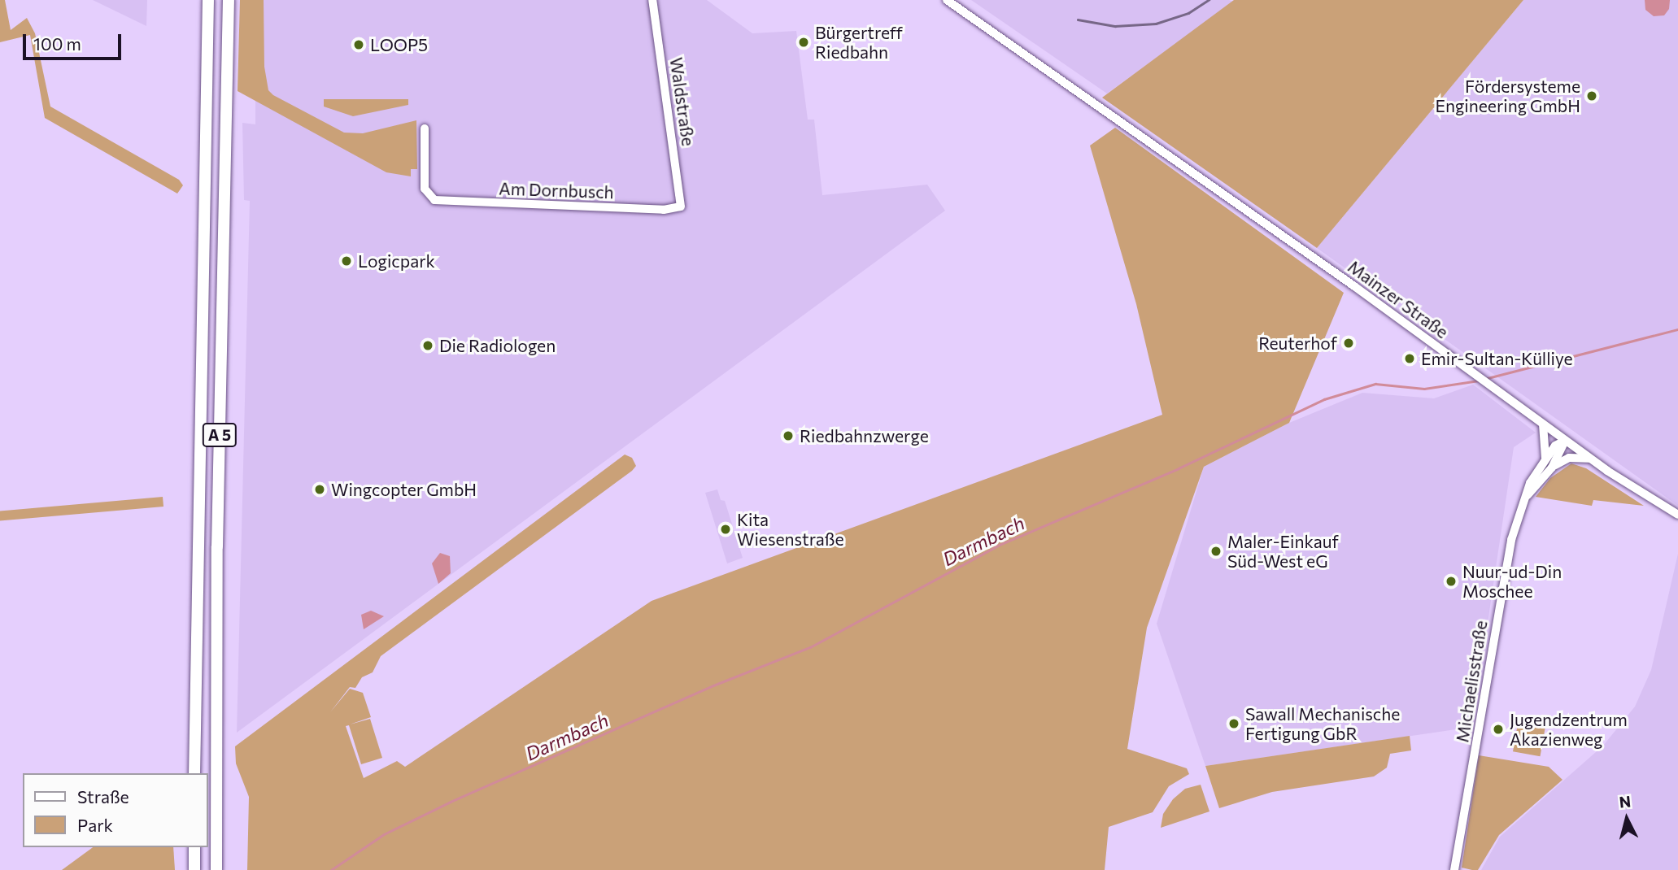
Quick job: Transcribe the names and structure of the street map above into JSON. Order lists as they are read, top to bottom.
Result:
{
  "streets": {
    "highway": ["A 5"],
    "street": [
      "Waldstraße",
      "Am Dornbusch",
      "Mainzer Straße",
      "Michaelisstraße"
    ]
  },
  "crossings": [
    ["Waldstraße", "Am Dornbusch"],
    ["Mainzer Straße", "Michaelisstraße"]
  ],
  "water": ["Darmbach"],
  "places": [
    "Bürgertreff Riedbahn",
    "LOOP5",
    "Fördersysteme Engineering GmbH",
    "Logicpark",
    "Reuterhof",
    "Die Radiologen",
    "Emir-Sultan-Külliye",
    "Riedbahnzwerge",
    "Wingcopter GmbH",
    "Kita Wiesenstraße",
    "Maler-Einkauf Süd-West eG",
    "Nuur-ud-Din Moschee",
    "Sawall Mechanische Fertigung GbR",
    "Jugendzentrum Akazienweg"
  ],
  "legend": ["Straße", "Park"],
  "scale_bar": "100 m",
  "north": "top"
}
